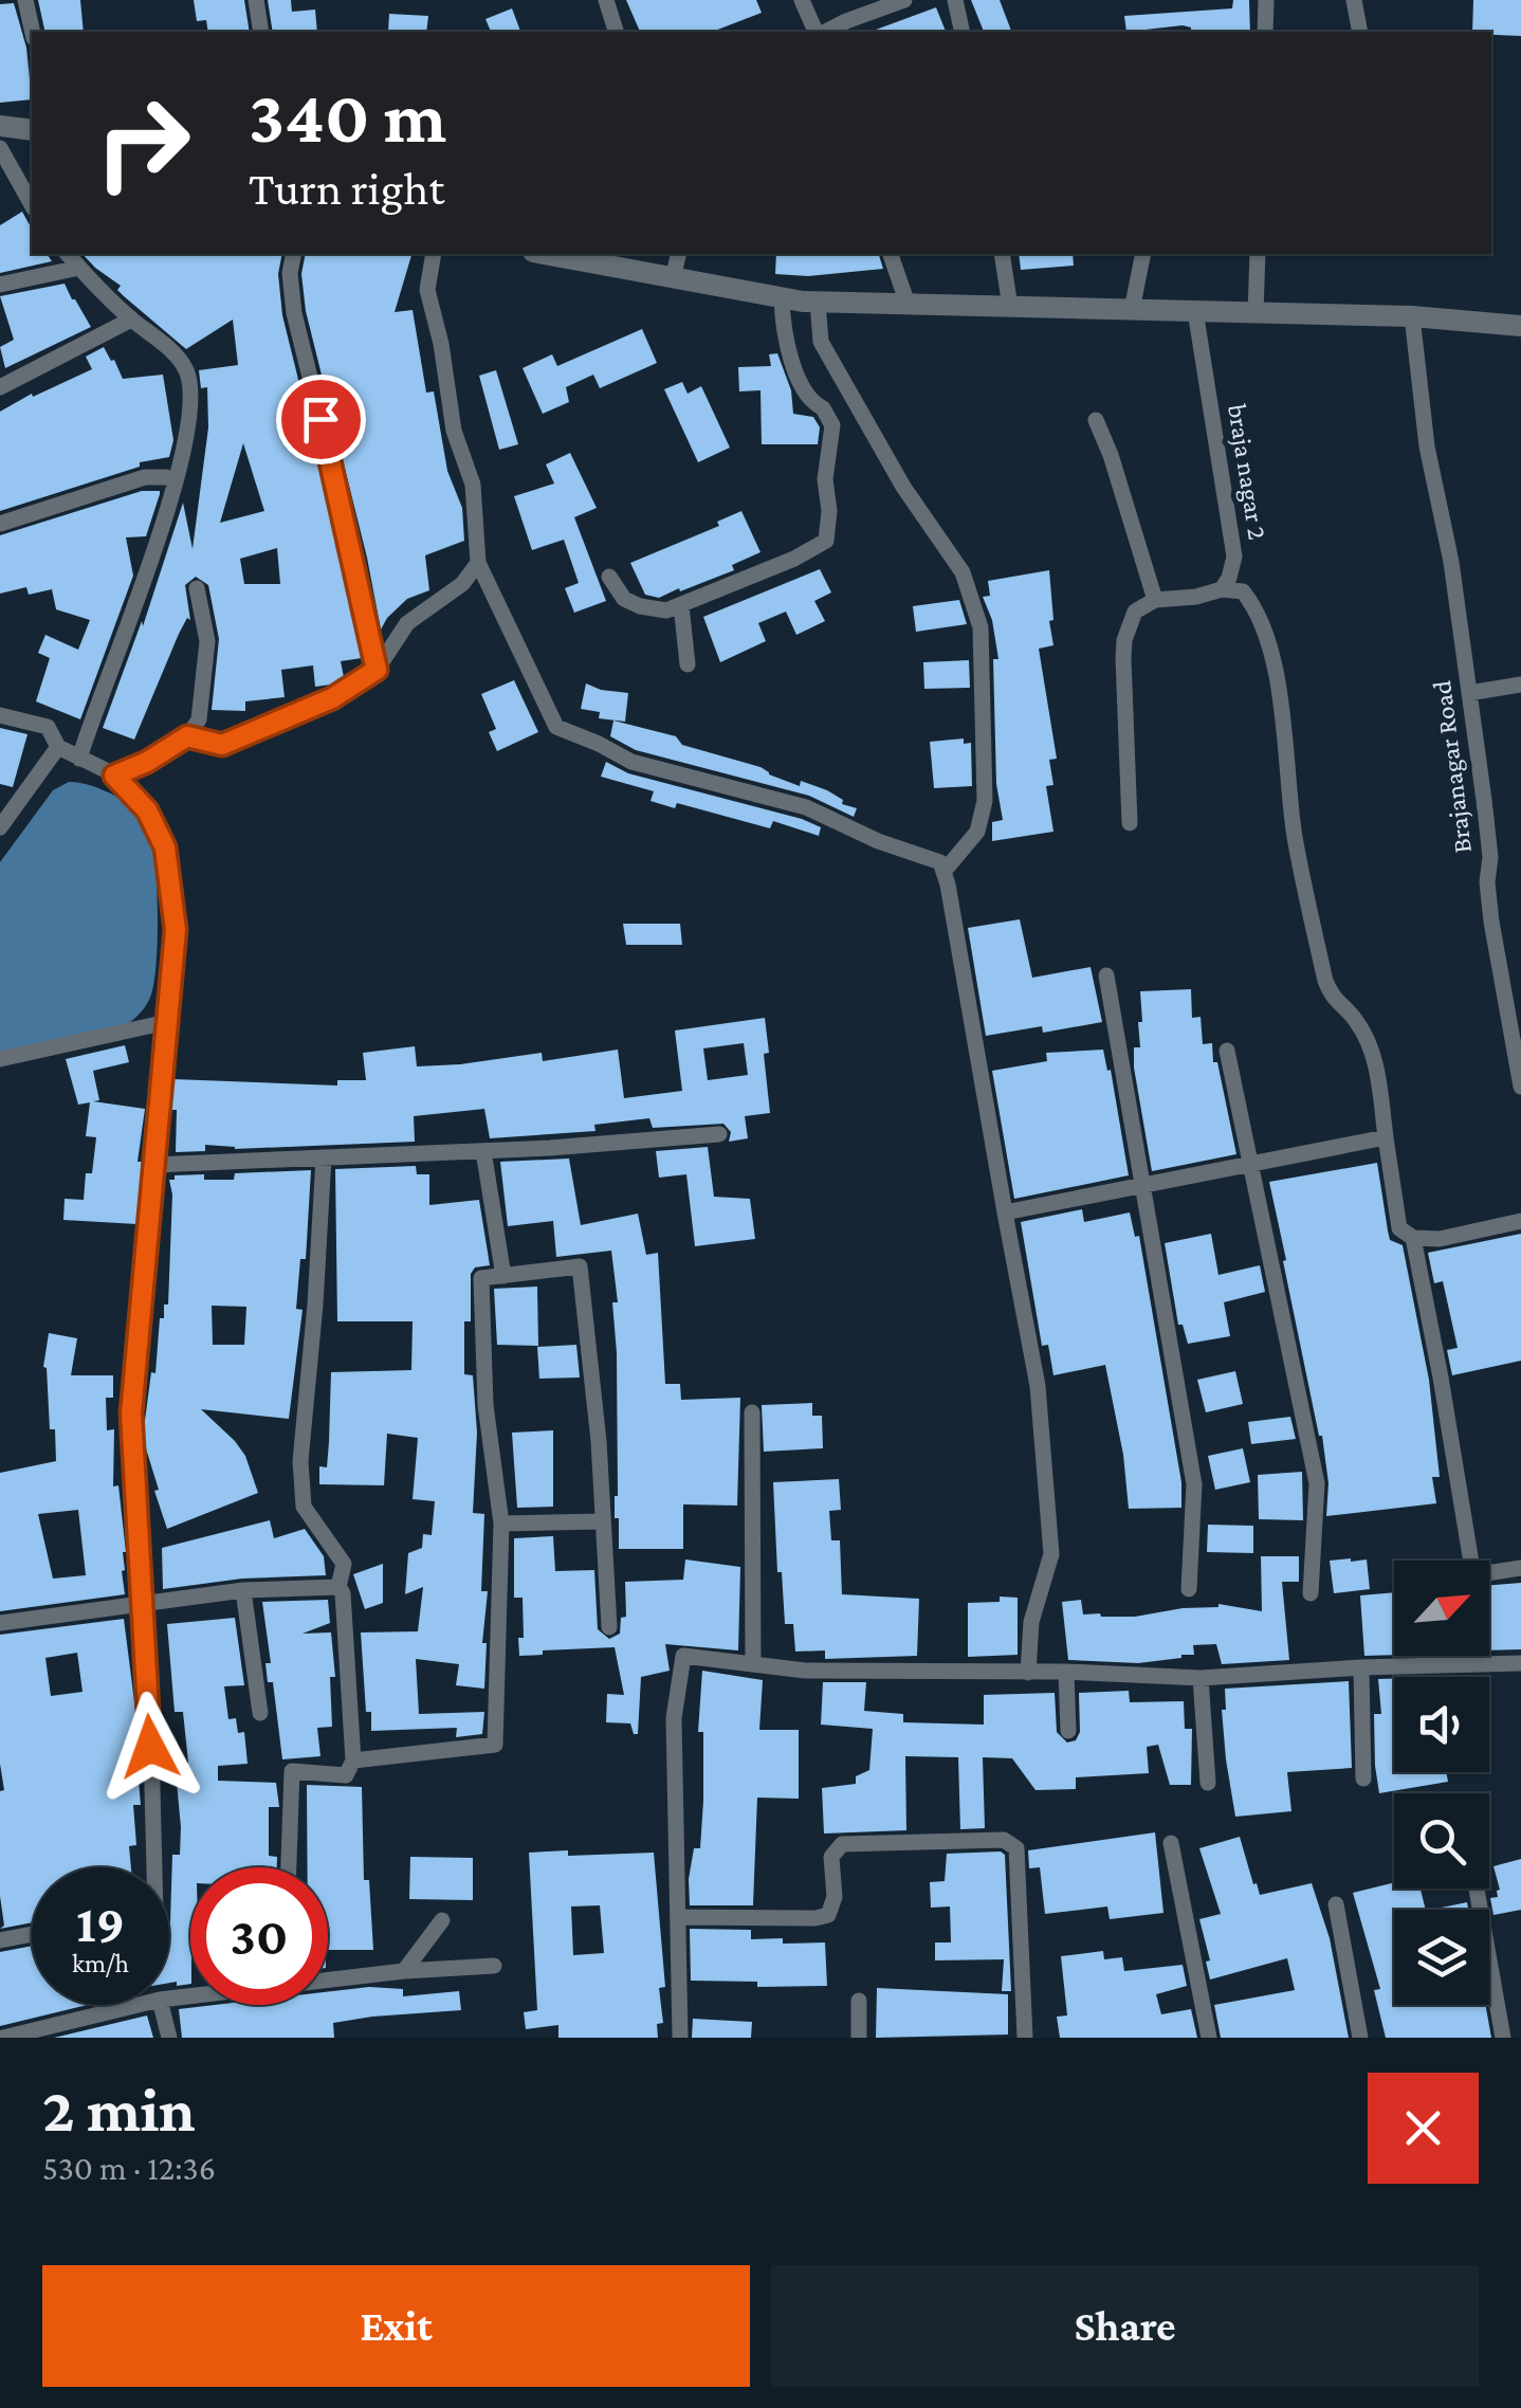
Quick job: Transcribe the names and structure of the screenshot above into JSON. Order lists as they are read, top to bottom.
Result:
{
  "streets": {
    "street": ["braja nagar 2", "Brajanagar Road"]
  },
  "north": "top right",
  "page": {
    "turn": ["340 m", "Turn right"],
    "speed": "19 km/h",
    "limit": "30",
    "heading": ["2 min", "530 m · 12:36"],
    "buttons": ["Exit", "Share"]
  }
}
